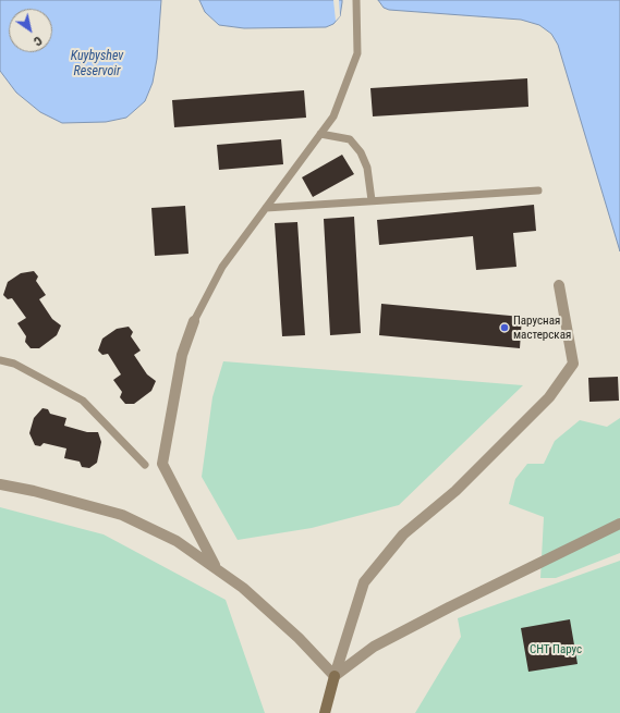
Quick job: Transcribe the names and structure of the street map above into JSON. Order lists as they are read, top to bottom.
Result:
{
  "water": ["Kuybyshev Reservoir"],
  "parks": ["СНТ Парус"],
  "places": ["Парусная мастерская"],
  "north": "bottom right"
}
